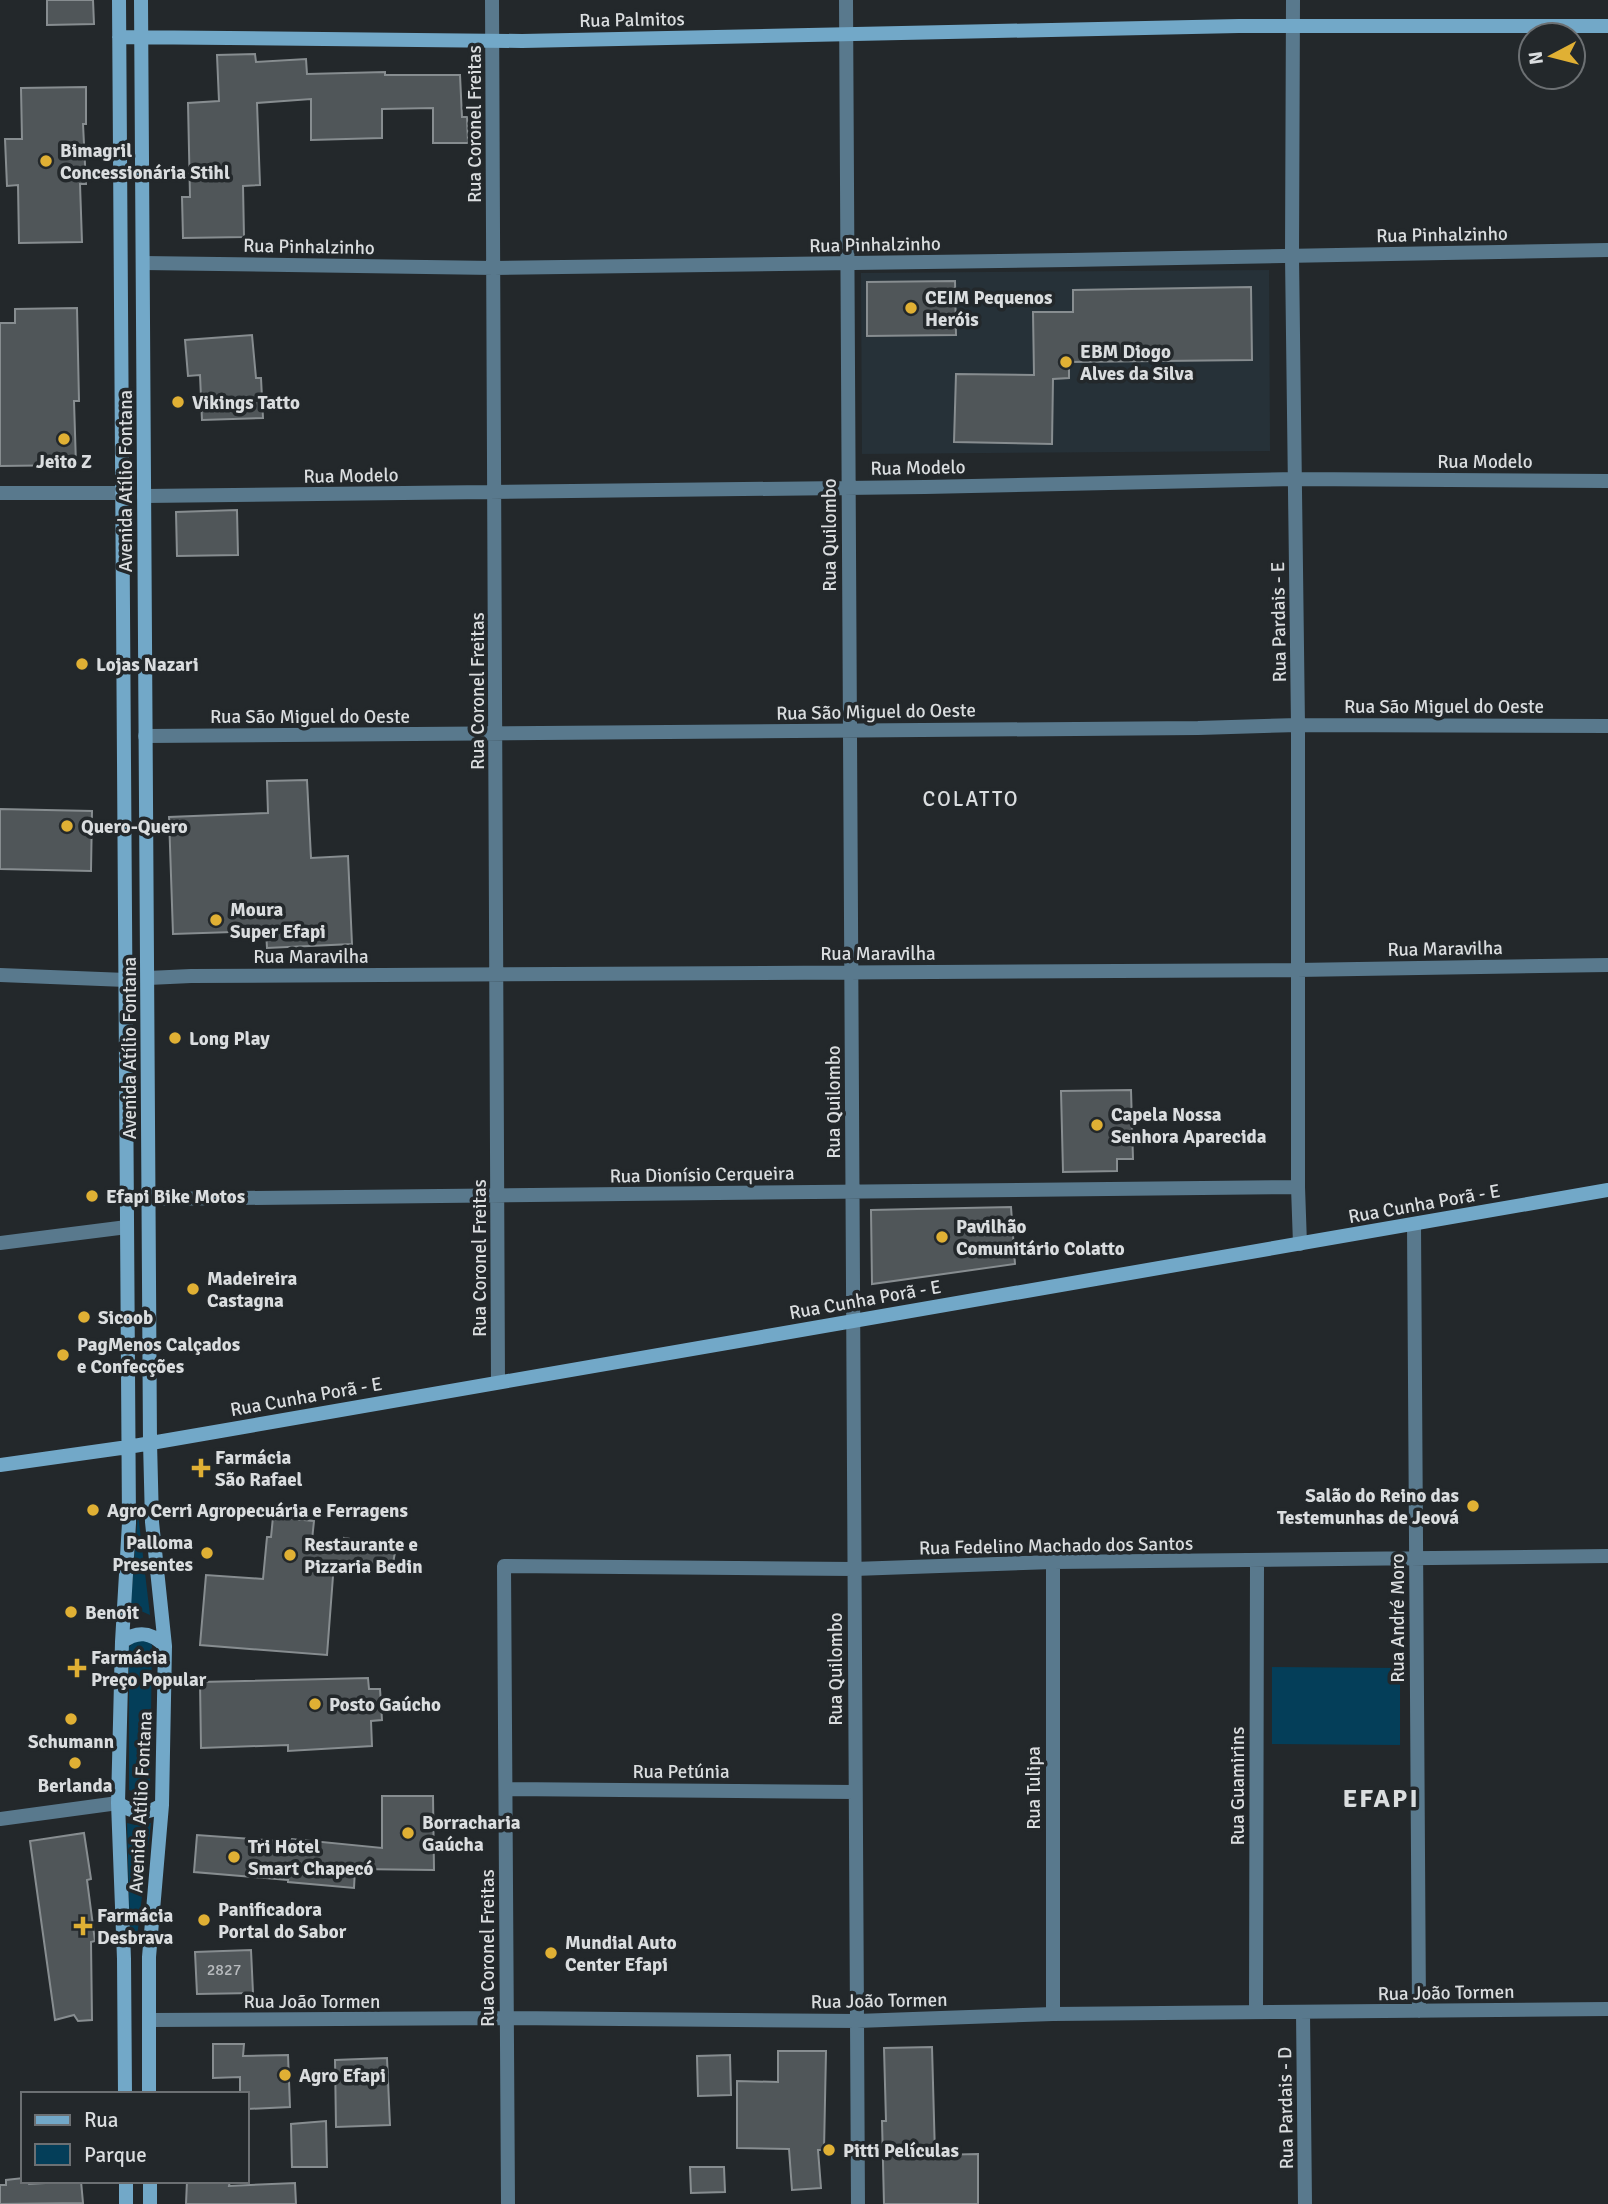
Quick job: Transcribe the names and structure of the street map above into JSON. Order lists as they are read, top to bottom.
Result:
{
  "streets": {
    "main road": ["Rua Palmitos", "Avenida Atílio Fontana", "Rua Cunha Porã - E"],
    "street": [
      "Rua Coronel Freitas",
      "Rua Pinhalzinho",
      "Rua Modelo",
      "Rua Quilombo",
      "Rua Pardais - E",
      "Rua São Miguel do Oeste",
      "Rua Maravilha",
      "Rua Dionísio Cerqueira",
      "Rua Fedelino Machado dos Santos",
      "Rua André Moro",
      "Rua Petúnia",
      "Rua Guamirins",
      "Rua Tulipa",
      "Rua João Tormen",
      "Rua Pardais - D"
    ]
  },
  "crossings": [
    ["Rua Palmitos", "Rua Coronel Freitas"],
    ["Rua Palmitos", "Avenida Atílio Fontana"],
    ["Rua Palmitos", "Rua Quilombo"],
    ["Rua Palmitos", "Rua Pardais - E"],
    ["Rua Coronel Freitas", "Rua Pinhalzinho"],
    ["Rua Coronel Freitas", "Rua Modelo"],
    ["Rua Coronel Freitas", "Rua São Miguel do Oeste"],
    ["Rua Coronel Freitas", "Rua Maravilha"],
    ["Rua Coronel Freitas", "Rua Dionísio Cerqueira"],
    ["Rua Coronel Freitas", "Rua Cunha Porã - E"],
    ["Rua Coronel Freitas", "Rua Fedelino Machado dos Santos"],
    ["Rua Coronel Freitas", "Rua Petúnia"],
    ["Rua Coronel Freitas", "Rua João Tormen"],
    ["Rua Pinhalzinho", "Avenida Atílio Fontana"],
    ["Rua Pinhalzinho", "Rua Quilombo"],
    ["Rua Pinhalzinho", "Rua Pardais - E"],
    ["Rua Modelo", "Avenida Atílio Fontana"],
    ["Rua Modelo", "Rua Quilombo"],
    ["Rua Modelo", "Rua Pardais - E"],
    ["Avenida Atílio Fontana", "Rua São Miguel do Oeste"],
    ["Avenida Atílio Fontana", "Rua Maravilha"],
    ["Avenida Atílio Fontana", "Rua Dionísio Cerqueira"],
    ["Avenida Atílio Fontana", "Rua Cunha Porã - E"],
    ["Avenida Atílio Fontana", "Rua João Tormen"],
    ["Rua Quilombo", "Rua São Miguel do Oeste"],
    ["Rua Quilombo", "Rua Maravilha"],
    ["Rua Quilombo", "Rua Dionísio Cerqueira"],
    ["Rua Quilombo", "Rua Cunha Porã - E"],
    ["Rua Quilombo", "Rua Fedelino Machado dos Santos"],
    ["Rua Quilombo", "Rua Petúnia"],
    ["Rua Quilombo", "Rua João Tormen"],
    ["Rua Pardais - E", "Rua São Miguel do Oeste"],
    ["Rua Pardais - E", "Rua Maravilha"],
    ["Rua Pardais - E", "Rua Dionísio Cerqueira"],
    ["Rua Pardais - E", "Rua Cunha Porã - E"],
    ["Rua Cunha Porã - E", "Rua André Moro"],
    ["Rua Fedelino Machado dos Santos", "Rua André Moro"],
    ["Rua Fedelino Machado dos Santos", "Rua Guamirins"],
    ["Rua Fedelino Machado dos Santos", "Rua Tulipa"],
    ["Rua André Moro", "Rua João Tormen"],
    ["Rua Guamirins", "Rua João Tormen"],
    ["Rua Tulipa", "Rua João Tormen"],
    ["Rua João Tormen", "Rua Pardais - D"]
  ],
  "districts": ["COLATTO", "EFAPI"],
  "places": {
    "other": [
      "Bimagril Concessionária Stihl",
      "CEIM Pequenos Heróis",
      "EBM Diogo Alves da Silva",
      "Vikings Tatto",
      "Jeito Z",
      "Lojas Nazari",
      "Quero-Quero",
      "Moura Super Efapi",
      "Long Play",
      "Capela Nossa Senhora Aparecida",
      "Efapi Bike Motos",
      "Pavilhão Comunitário Colatto",
      "Madeireira Castagna",
      "Sicoob",
      "PagMenos Calçados e Confecções",
      "Salão do Reino das Testemunhas de Jeová",
      "Agro Cerri Agropecuária e Ferragens",
      "Palloma Presentes",
      "Restaurante e Pizzaria Bedin",
      "Benoit",
      "Posto Gaúcho",
      "Schumann",
      "Berlanda",
      "Borracharia Gaúcha",
      "Tri Hotel Smart Chapecó",
      "Panificadora Portal do Sabor",
      "Mundial Auto Center Efapi",
      "Agro Efapi",
      "Pitti Películas"
    ],
    "health": ["Farmácia São Rafael", "Farmácia Preço Popular", "Farmácia Desbrava"]
  },
  "house_numbers": ["2827"],
  "legend": ["Rua", "Parque"],
  "north": "left"
}
